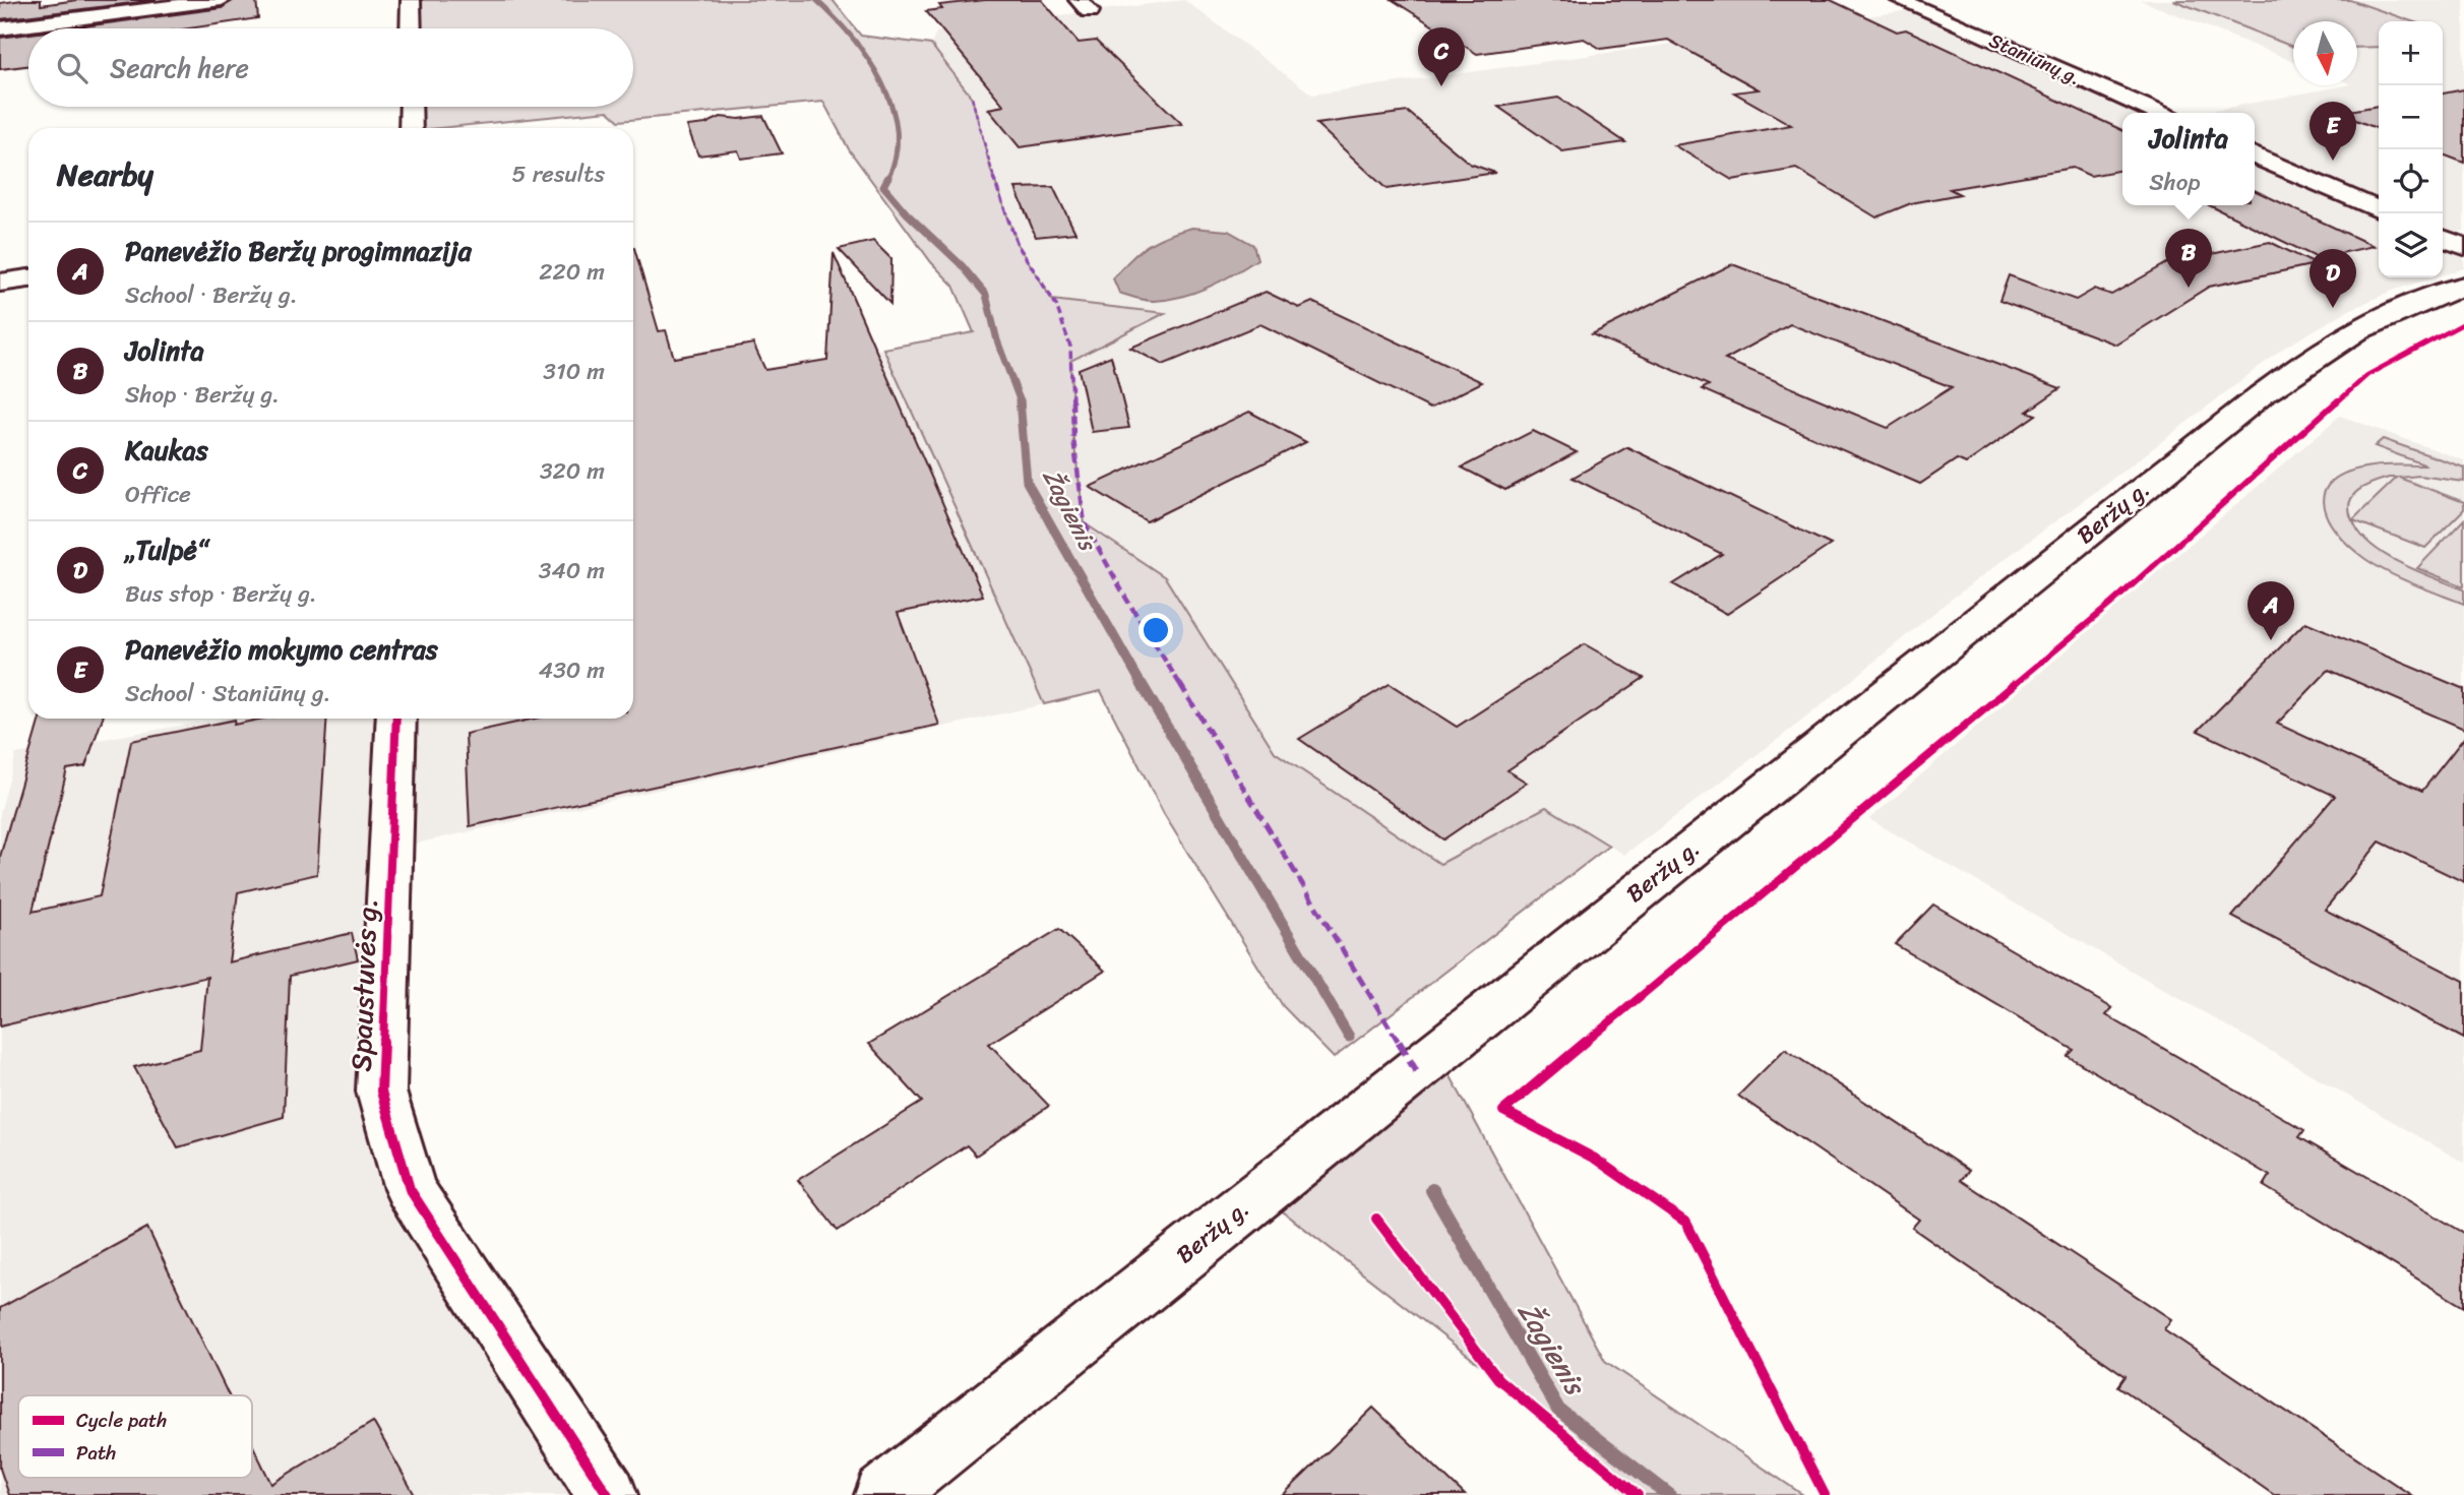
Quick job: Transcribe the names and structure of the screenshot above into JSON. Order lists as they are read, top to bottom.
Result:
{
  "streets": {
    "street": ["Staniūnų g.", "Beržų g.", "Spaustuvės g."]
  },
  "water": ["Žagienis"],
  "legend": ["Cycle path", "Path"],
  "north": "bottom",
  "page": {
    "map_buttons": ["+", "−"],
    "pins": [
      "C",
      "E",
      "B",
      "D",
      "A"
    ],
    "search": "Search here",
    "popup": ["Jolinta", "Shop"],
    "heading": ["Nearby", "5 results"],
    "list": [
      {
        "mark": "A",
        "name": "Panevėžio Beržų progimnazija",
        "note": "School · Beržų g.",
        "value": "220 m"
      },
      {
        "mark": "B",
        "name": "Jolinta",
        "note": "Shop · Beržų g.",
        "value": "310 m"
      },
      {
        "mark": "C",
        "name": "Kaukas",
        "note": "Office",
        "value": "320 m"
      },
      {
        "mark": "D",
        "name": "„Tulpė“",
        "note": "Bus stop · Beržų g.",
        "value": "340 m"
      },
      {
        "mark": "E",
        "name": "Panevėžio mokymo centras",
        "note": "School · Staniūnų g.",
        "value": "430 m"
      }
    ]
  }
}
